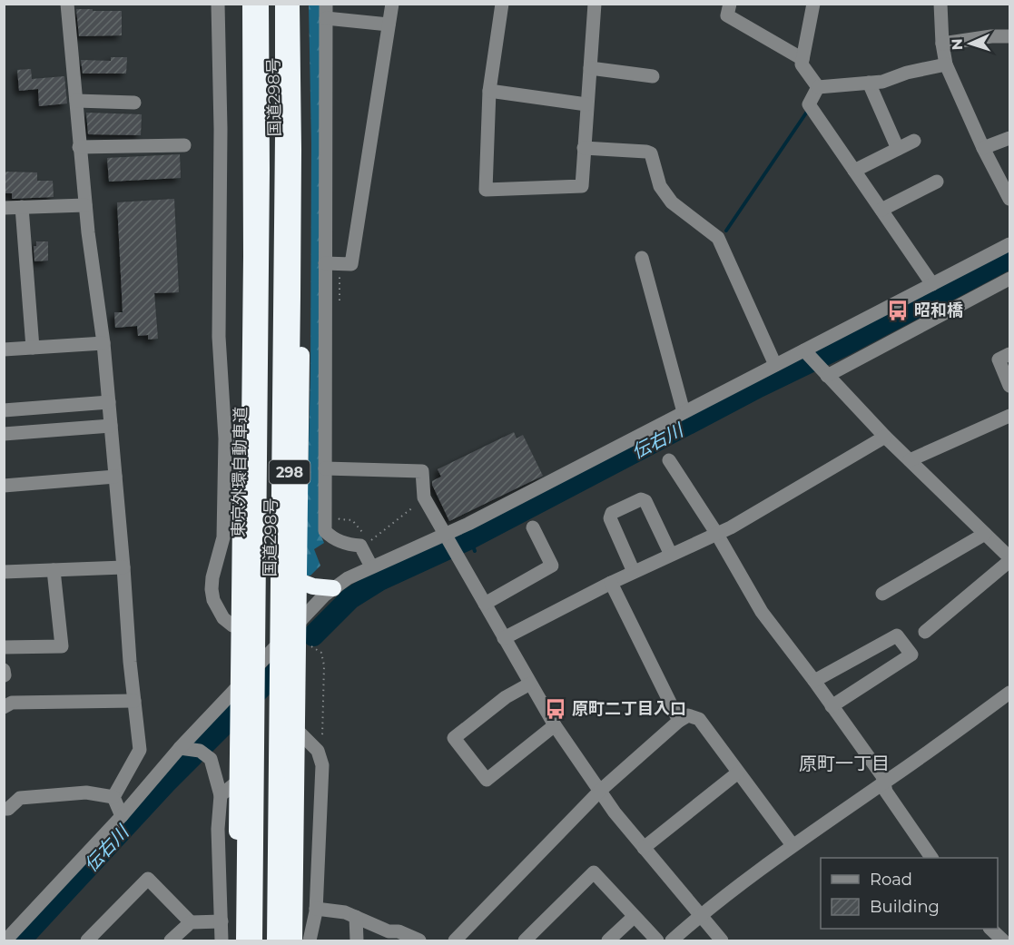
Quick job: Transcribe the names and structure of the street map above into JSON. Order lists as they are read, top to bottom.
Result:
{
  "streets": {
    "highway": ["国道298号", "東京外環自動車道", "298"]
  },
  "districts": ["原町一丁目"],
  "water": ["伝右川"],
  "places": {
    "bus stop": ["昭和橋", "原町二丁目入口"]
  },
  "legend": ["Road", "Building"],
  "north": "left"
}
